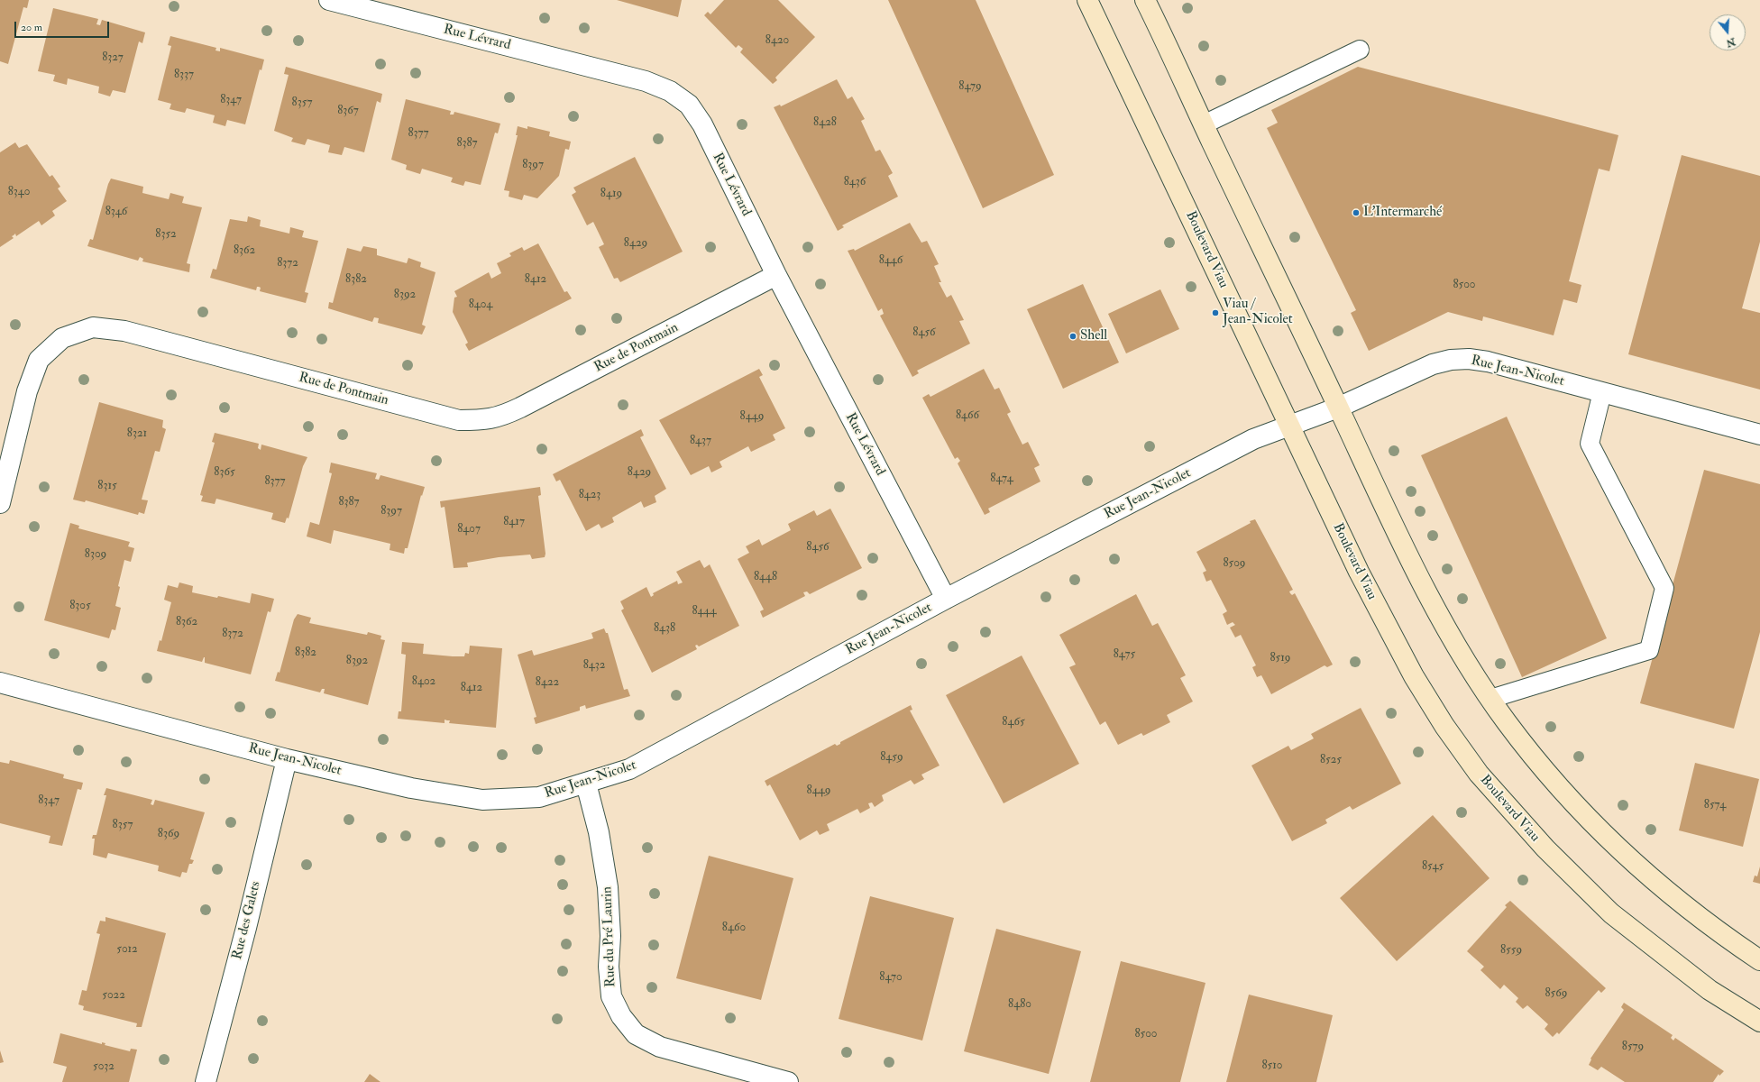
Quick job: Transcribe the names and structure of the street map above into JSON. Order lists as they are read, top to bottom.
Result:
{
  "streets": {
    "main road": ["Boulevard Viau"],
    "street": [
      "Rue Lévrard",
      "Rue de Pontmain",
      "Rue Jean-Nicolet",
      "Rue des Galets",
      "Rue du Pré Laurin"
    ]
  },
  "crossings": [
    ["Rue Lévrard", "Rue de Pontmain"],
    ["Rue Lévrard", "Rue Jean-Nicolet"],
    ["Boulevard Viau", "Rue Jean-Nicolet"],
    ["Rue Jean-Nicolet", "Rue des Galets"],
    ["Rue Jean-Nicolet", "Rue du Pré Laurin"]
  ],
  "places": ["L'Intermarché", "Viau / Jean-Nicolet", "Shell"],
  "house_numbers": [
    "8420",
    "8327",
    "8337",
    "8479",
    "8347",
    "8357",
    "8367",
    "8428",
    "8377",
    "8387",
    "8397",
    "8436",
    "8340",
    "8419",
    "8346",
    "8352",
    "8429",
    "8362",
    "8446",
    "8372",
    "8382",
    "8412",
    "8500",
    "8392",
    "8404",
    "8456",
    "8466",
    "8449",
    "8321",
    "8437",
    "8365",
    "8429",
    "8474",
    "8377",
    "8315",
    "8423",
    "8387",
    "8397",
    "8417",
    "8407",
    "8456",
    "8309",
    "8509",
    "8448",
    "8305",
    "8444",
    "8362",
    "8438",
    "8372",
    "8382",
    "8475",
    "8519",
    "8392",
    "8432",
    "8402",
    "8422",
    "8412",
    "8465",
    "8459",
    "8525",
    "8449",
    "8347",
    "8574",
    "8357",
    "8369",
    "8545",
    "8460",
    "5012",
    "8559",
    "8470",
    "8569",
    "5022",
    "8480",
    "8500",
    "8579",
    "8510",
    "5032"
  ],
  "scale_bar": "20 m",
  "north": "bottom"
}
